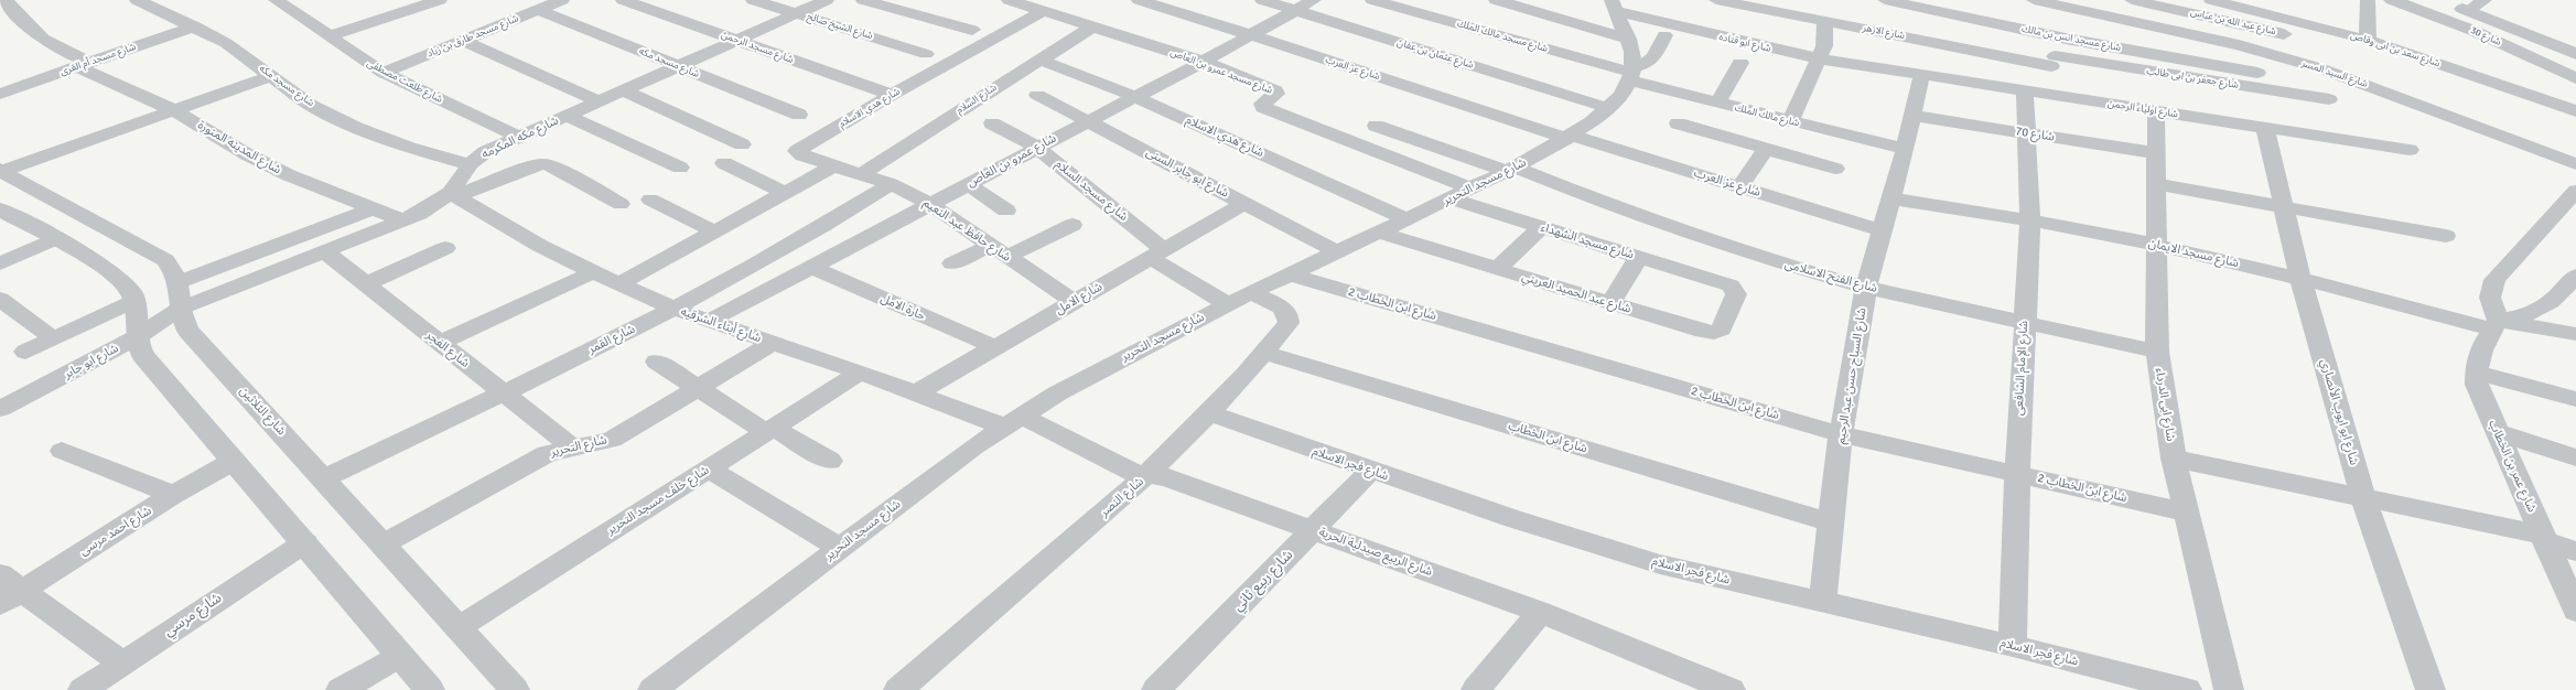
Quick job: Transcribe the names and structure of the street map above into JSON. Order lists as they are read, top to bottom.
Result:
{
  "streets": {
    "street": [
      "شارع عبد الله بن عباس",
      "شارع الشيخ صالح",
      "شارع الازهر",
      "شارع مسجد طارق بن زياد",
      "شارع مسجد مالك الملك",
      "شارع 30",
      "شارع مسجد انس بن مالك",
      "شارع ابو قتاده",
      "شارع مسجد الرحمن",
      "شارع سعد بن ابى وقاص",
      "شارع عثمان بن عفان",
      "شارع مسجد أم القرى",
      "شارع مسجد مكه",
      "شارع عز العرب",
      "شارع مسجد عمرو بن العاص",
      "شارع السيد المسر",
      "شارع جعفر بن ابى طالب",
      "شارع طلعت مصطفى",
      "شارع السلام",
      "شارع هدي الاسلام",
      "شارع اولياء الرحمن",
      "شارع مالك الملك",
      "شارع 70",
      "شارع مكه المكرمه",
      "شارع المدينه المنورة",
      "شارع عمرو بن العاص",
      "شارع ابو جابر السنى",
      "شارع مسجد التحرير",
      "شارع مسجد السلام",
      "شارع حافظ عبد النعيم",
      "شارع مسجد الشهداء",
      "شارع مسجد الايمان",
      "شارع الفتح الاسلامى",
      "شارع عبد الحميد العريني",
      "شارع الامل",
      "شارع ابن الخطاب 2",
      "حارة الامل",
      "شارع أبناء الشرقيه",
      "شارع القمر",
      "شارع الفجر",
      "شارع ابو جابر",
      "شارع الإمام الشافعى",
      "شارع السباح حسن عبد الرحيم",
      "شارع ابى الدرداء",
      "شارع الثلاثين",
      "شارع ابو ايوب الأنصاري",
      "شارع ابن الخطاب",
      "شارع التحرير",
      "شارع فجر الاسلام",
      "شارع عمر بن الخطاب",
      "شارع النصر",
      "شارع خلف مسجد التحرير",
      "شارع احمد مرسى",
      "شارع الربيع صيدلية الحرية",
      "شارع ربيع ثاني",
      "شارع مرسي"
    ]
  },
  "crossings": [
    ["شارع الشيخ صالح", "شارع مكه المكرمه"],
    ["شارع الازهر", "شارع ابو قتاده"],
    ["شارع الازهر", "شارع جعفر بن ابى طالب"],
    ["شارع الازهر", "شارع اولياء الرحمن"],
    ["شارع الازهر", "شارع الإمام الشافعى"],
    ["شارع مسجد طارق بن زياد", "شارع مسجد مكه"],
    ["شارع مسجد طارق بن زياد", "شارع طلعت مصطفى"],
    ["شارع مسجد مالك الملك", "شارع مالك الملك"],
    ["شارع مسجد مالك الملك", "شارع مسجد التحرير"],
    ["شارع مسجد انس بن مالك", "شارع الإمام الشافعى"],
    ["شارع ابو قتاده", "شارع اولياء الرحمن"],
    ["شارع مسجد الرحمن", "شارع هدي الاسلام"],
    ["شارع مسجد الرحمن", "شارع مكه المكرمه"],
    ["شارع عثمان بن عفان", "شارع عمرو بن العاص"],
    ["شارع عثمان بن عفان", "شارع مسجد التحرير"],
    ["شارع مسجد أم القرى", "شارع مسجد مكه"],
    ["شارع مسجد أم القرى", "شارع المدينه المنورة"],
    ["شارع مسجد مكه", "شارع مكه المكرمه"],
    ["شارع عز العرب", "شارع عمرو بن العاص"],
    ["شارع عز العرب", "شارع مسجد التحرير"],
    ["شارع عز العرب", "شارع السباح حسن عبد الرحيم"],
    ["شارع مسجد عمرو بن العاص", "شارع السلام"],
    ["شارع مسجد عمرو بن العاص", "شارع هدي الاسلام"],
    ["شارع مسجد عمرو بن العاص", "شارع عمرو بن العاص"],
    ["شارع مسجد عمرو بن العاص", "شارع مسجد التحرير"],
    ["شارع السيد المسر", "شارع الإمام الشافعى"],
    ["شارع جعفر بن ابى طالب", "شارع الإمام الشافعى"],
    ["شارع طلعت مصطفى", "شارع مكه المكرمه"],
    ["شارع السلام", "شارع هدي الاسلام"],
    ["شارع السلام", "شارع حافظ عبد النعيم"],
    ["شارع هدي الاسلام", "شارع عمرو بن العاص"],
    ["شارع هدي الاسلام", "شارع مسجد التحرير"],
    ["شارع هدي الاسلام", "شارع حافظ عبد النعيم"],
    ["شارع اولياء الرحمن", "شارع الإمام الشافعى"],
    ["شارع اولياء الرحمن", "شارع السباح حسن عبد الرحيم"],
    ["شارع اولياء الرحمن", "شارع ابى الدرداء"],
    ["شارع اولياء الرحمن", "شارع ابو ايوب الأنصاري"],
    ["شارع مالك الملك", "شارع مسجد التحرير"],
    ["شارع مالك الملك", "شارع السباح حسن عبد الرحيم"],
    ["شارع 70", "شارع الإمام الشافعى"],
    ["شارع 70", "شارع السباح حسن عبد الرحيم"],
    ["شارع 70", "شارع ابى الدرداء"],
    ["شارع مكه المكرمه", "شارع المدينه المنورة"],
    ["شارع مكه المكرمه", "شارع أبناء الشرقيه"],
    ["شارع مكه المكرمه", "شارع الفجر"],
    ["شارع مكه المكرمه", "شارع ابو جابر"],
    ["شارع مكه المكرمه", "شارع الثلاثين"],
    ["شارع عمرو بن العاص", "شارع ابو جابر السنى"],
    ["شارع عمرو بن العاص", "شارع مسجد السلام"],
    ["شارع عمرو بن العاص", "شارع حافظ عبد النعيم"],
    ["شارع عمرو بن العاص", "حارة الامل"],
    ["شارع عمرو بن العاص", "شارع أبناء الشرقيه"],
    ["شارع ابو جابر السنى", "شارع مسجد التحرير"],
    ["شارع ابو جابر السنى", "شارع الامل"],
    ["شارع مسجد التحرير", "شارع مسجد السلام"],
    ["شارع مسجد التحرير", "شارع مسجد الشهداء"],
    ["شارع مسجد التحرير", "شارع الفتح الاسلامى"],
    ["شارع مسجد التحرير", "شارع عبد الحميد العريني"],
    ["شارع مسجد التحرير", "شارع ابن الخطاب 2"],
    ["شارع مسجد التحرير", "شارع أبناء الشرقيه"],
    ["شارع مسجد التحرير", "شارع النصر"],
    ["شارع مسجد التحرير", "شارع الربيع صيدلية الحرية"],
    ["شارع مسجد السلام", "شارع الامل"],
    ["شارع مسجد السلام", "شارع النصر"],
    ["شارع حافظ عبد النعيم", "شارع الامل"],
    ["شارع حافظ عبد النعيم", "شارع القمر"],
    ["شارع مسجد الشهداء", "شارع عبد الحميد العريني"],
    ["شارع مسجد الايمان", "شارع الإمام الشافعى"],
    ["شارع مسجد الايمان", "شارع السباح حسن عبد الرحيم"],
    ["شارع مسجد الايمان", "شارع ابى الدرداء"],
    ["شارع مسجد الايمان", "شارع ابو ايوب الأنصاري"],
    ["شارع مسجد الايمان", "شارع عمر بن الخطاب"],
    ["شارع الفتح الاسلامى", "شارع الإمام الشافعى"],
    ["شارع الفتح الاسلامى", "شارع السباح حسن عبد الرحيم"],
    ["شارع الفتح الاسلامى", "شارع ابى الدرداء"],
    ["شارع الامل", "حارة الامل"],
    ["شارع الامل", "شارع أبناء الشرقيه"],
    ["شارع ابن الخطاب 2", "شارع الإمام الشافعى"],
    ["شارع ابن الخطاب 2", "شارع السباح حسن عبد الرحيم"],
    ["شارع ابن الخطاب 2", "شارع ابى الدرداء"],
    ["شارع أبناء الشرقيه", "شارع القمر"],
    ["شارع أبناء الشرقيه", "شارع التحرير"],
    ["شارع أبناء الشرقيه", "شارع خلف مسجد التحرير"],
    ["شارع أبناء الشرقيه", "شارع الربيع صيدلية الحرية"],
    ["شارع القمر", "شارع الفجر"],
    ["شارع القمر", "شارع الثلاثين"],
    ["شارع الفجر", "شارع التحرير"],
    ["شارع ابو جابر", "شارع الثلاثين"],
    ["شارع الإمام الشافعى", "شارع فجر الاسلام"],
    ["شارع السباح حسن عبد الرحيم", "شارع ابن الخطاب"],
    ["شارع السباح حسن عبد الرحيم", "شارع فجر الاسلام"],
    ["شارع الثلاثين", "شارع التحرير"],
    ["شارع الثلاثين", "شارع خلف مسجد التحرير"],
    ["شارع ابن الخطاب", "شارع النصر"],
    ["شارع فجر الاسلام", "شارع النصر"],
    ["شارع فجر الاسلام", "شارع ربيع ثاني"],
    ["شارع النصر", "شارع الربيع صيدلية الحرية"],
    ["شارع الربيع صيدلية الحرية", "شارع ربيع ثاني"]
  ]
}
